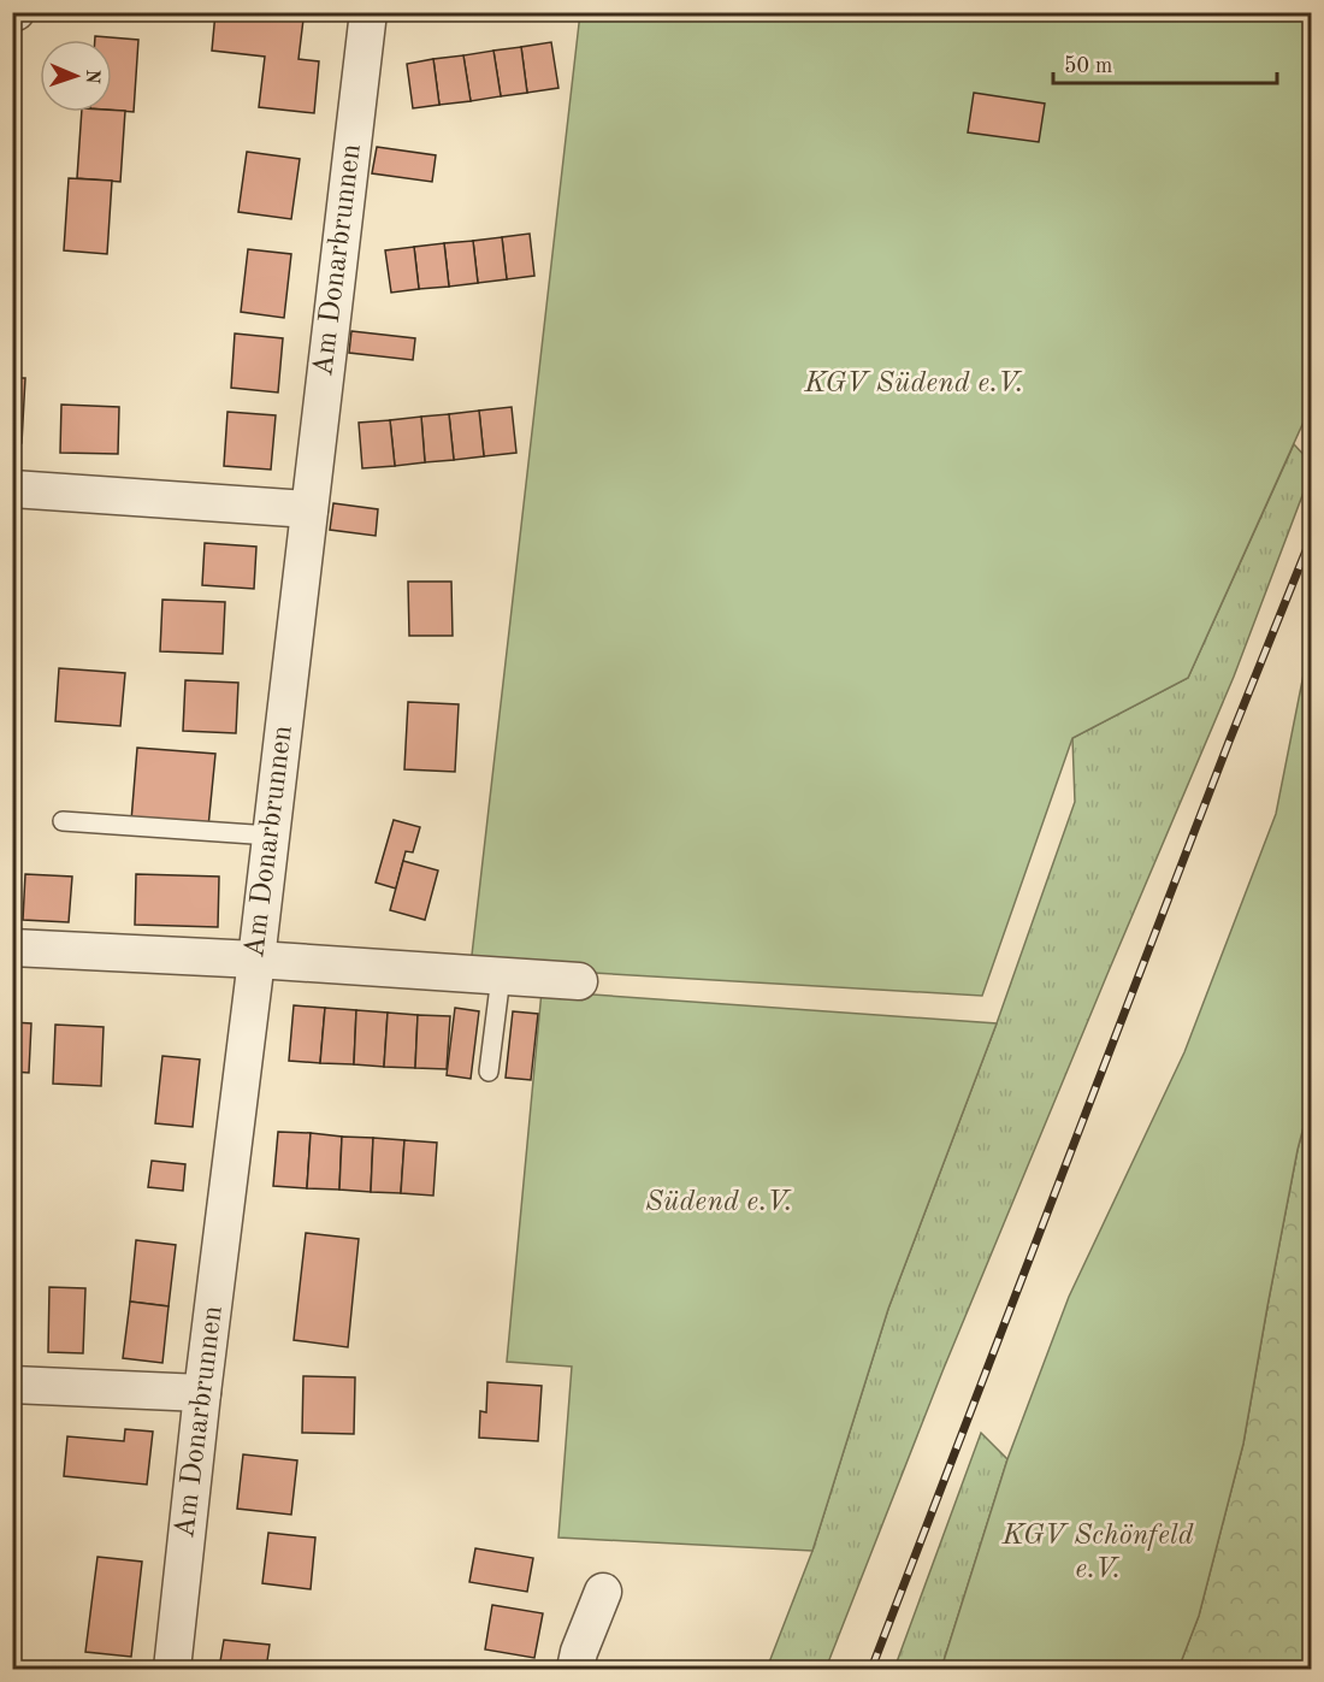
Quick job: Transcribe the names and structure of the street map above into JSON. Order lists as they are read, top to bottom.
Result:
{
  "streets": {
    "street": ["Am Donarbrunnen"]
  },
  "parks": ["KGV Südend e.V.", "Südend e.V.", "KGV Schönfeld e.V."],
  "scale_bar": "50 m",
  "north": "right"
}
